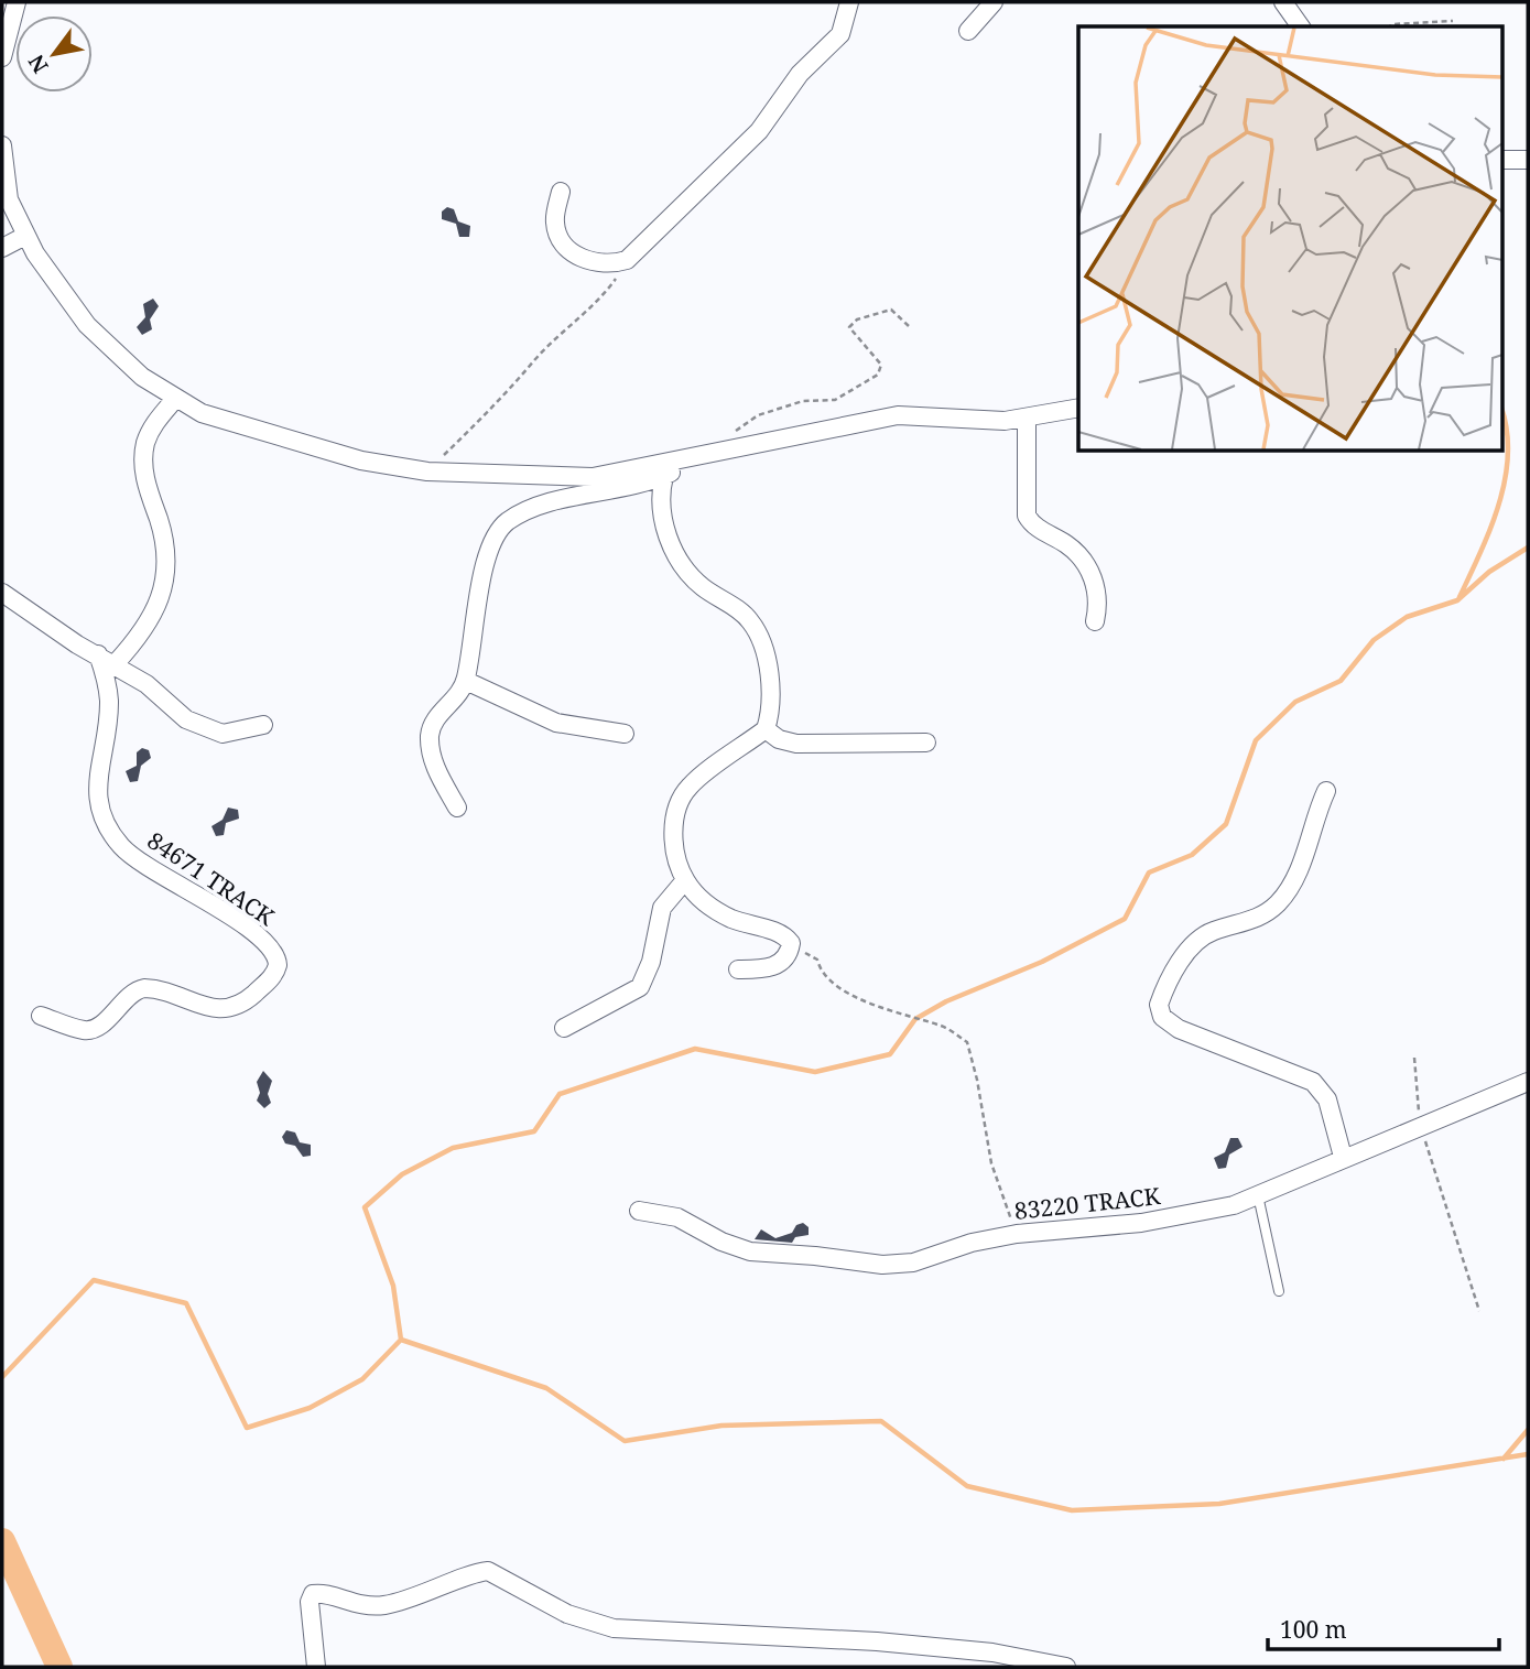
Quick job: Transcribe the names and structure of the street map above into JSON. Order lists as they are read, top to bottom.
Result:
{
  "streets": {
    "street": ["84671 TRACK", "83220 TRACK"]
  },
  "scale_bar": "100 m",
  "north": "bottom left"
}
